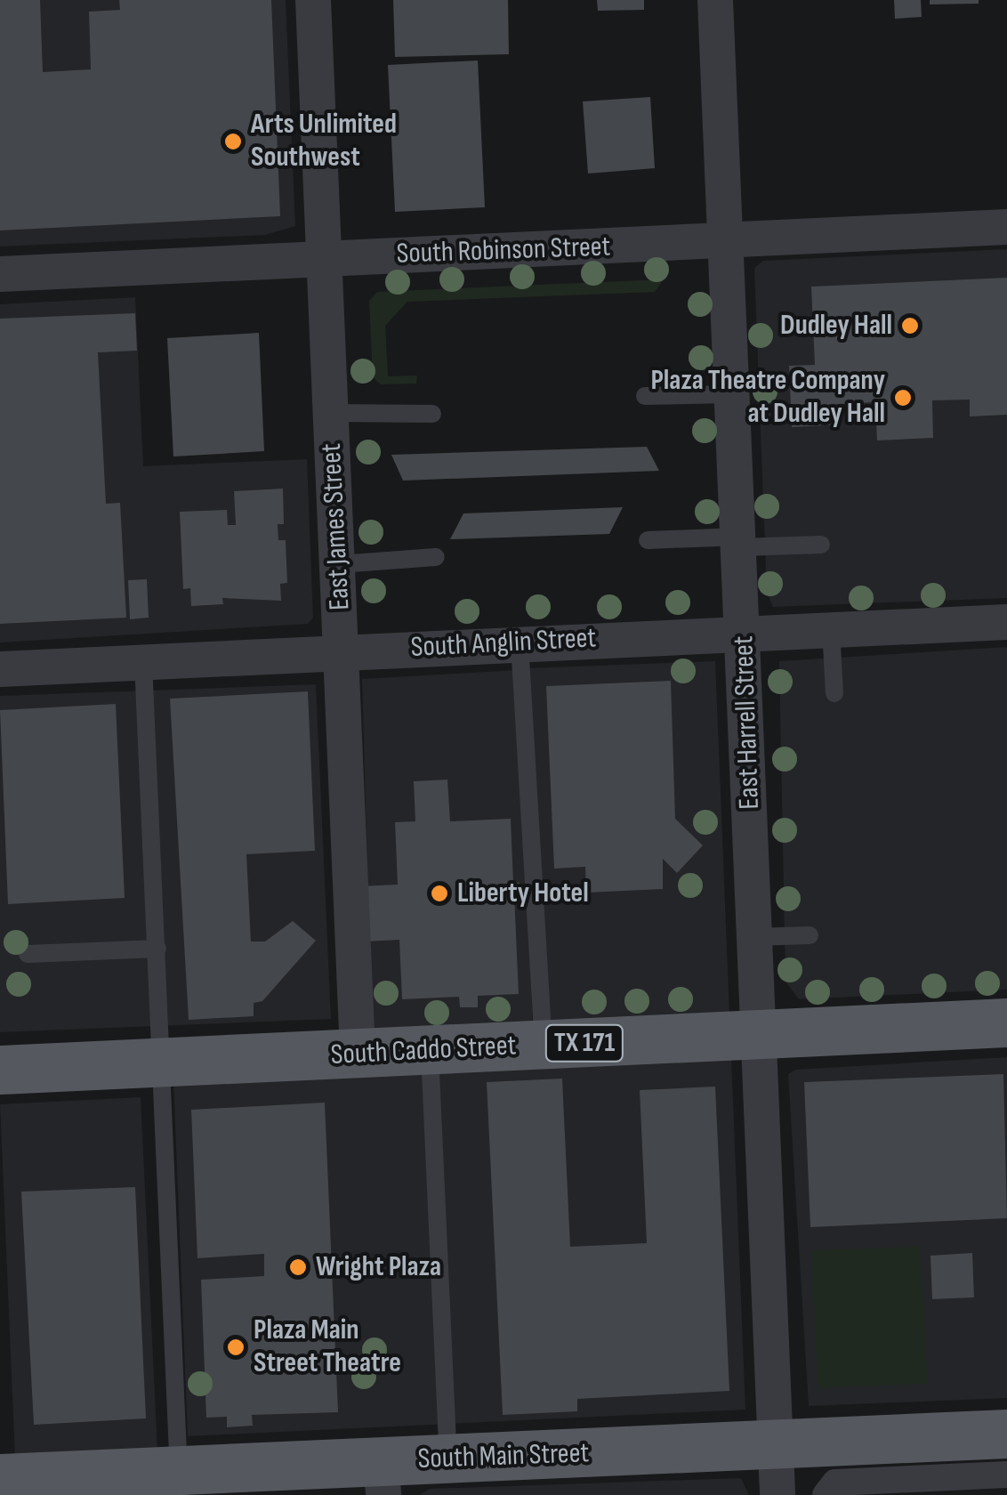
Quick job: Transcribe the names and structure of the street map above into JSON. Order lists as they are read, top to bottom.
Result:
{
  "streets": {
    "main road": ["TX 171", "South Caddo Street", "South Main Street"],
    "street": [
      "South Robinson Street",
      "East James Street",
      "South Anglin Street",
      "East Harrell Street"
    ]
  },
  "crossings": [
    ["South Robinson Street", "East James Street"],
    ["South Robinson Street", "East Harrell Street"],
    ["East James Street", "South Anglin Street"],
    ["East James Street", "South Caddo Street"],
    ["South Anglin Street", "East Harrell Street"],
    ["East Harrell Street", "South Caddo Street"],
    ["East Harrell Street", "South Main Street"]
  ],
  "places": [
    "Arts Unlimited Southwest",
    "Dudley Hall",
    "Plaza Theatre Company at Dudley Hall",
    "Liberty Hotel",
    "Wright Plaza",
    "Plaza Main Street Theatre"
  ]
}
